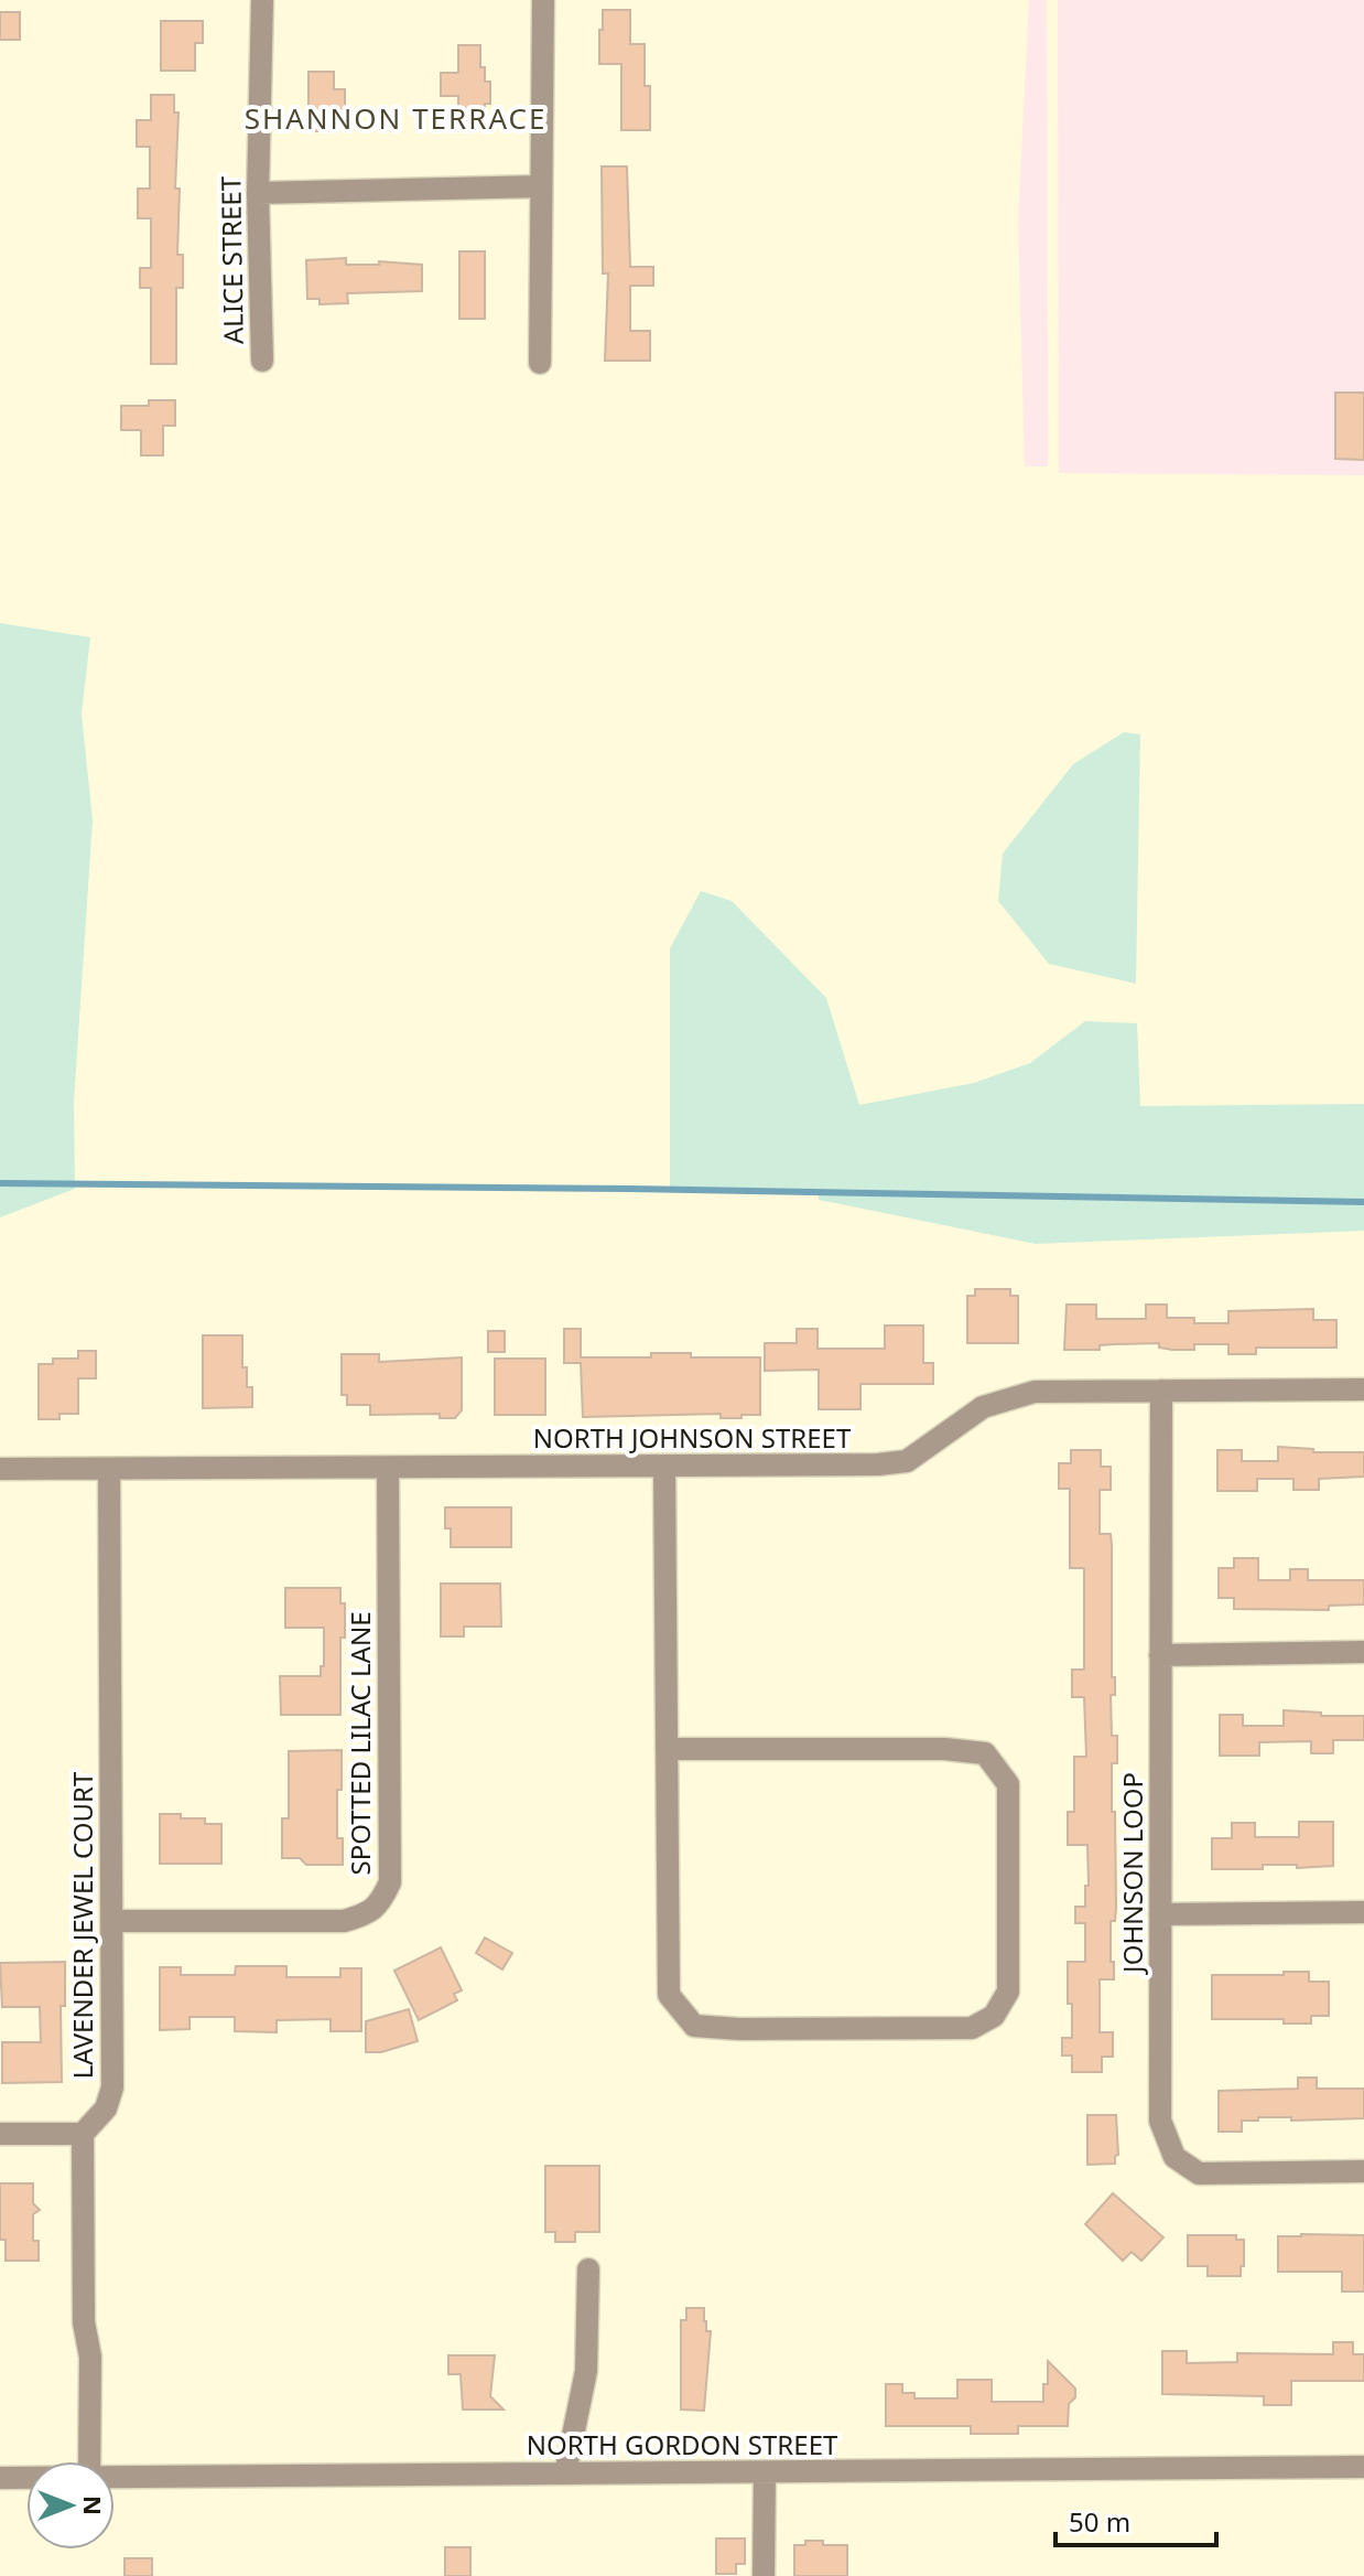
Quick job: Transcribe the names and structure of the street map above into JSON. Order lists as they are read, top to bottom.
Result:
{
  "streets": {
    "street": [
      "ALICE STREET",
      "NORTH JOHNSON STREET",
      "SPOTTED LILAC LANE",
      "JOHNSON LOOP",
      "LAVENDER JEWEL COURT",
      "NORTH GORDON STREET"
    ]
  },
  "crossings": [
    ["NORTH JOHNSON STREET", "SPOTTED LILAC LANE"],
    ["NORTH JOHNSON STREET", "JOHNSON LOOP"],
    ["NORTH JOHNSON STREET", "LAVENDER JEWEL COURT"],
    ["SPOTTED LILAC LANE", "LAVENDER JEWEL COURT"]
  ],
  "districts": ["SHANNON TERRACE"],
  "scale_bar": "50 m",
  "north": "right"
}
